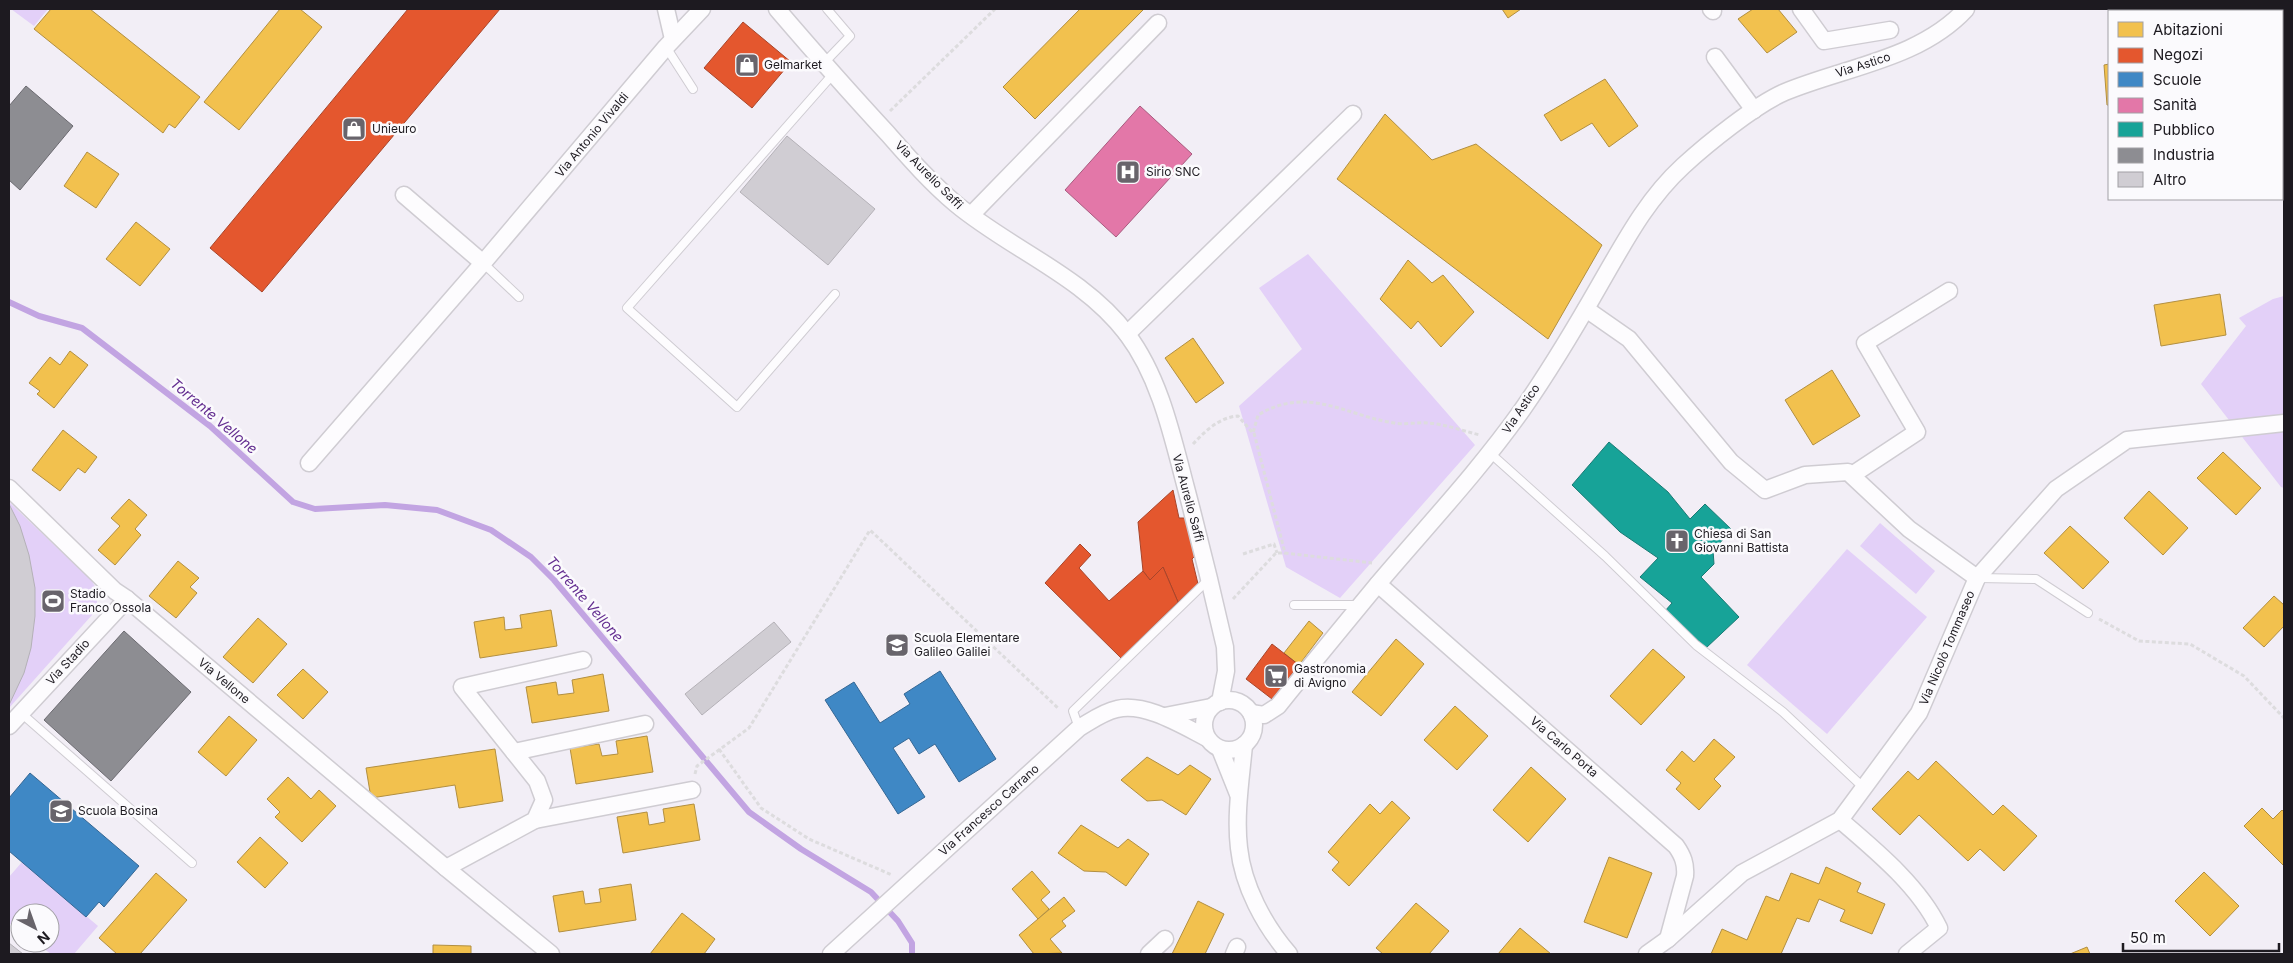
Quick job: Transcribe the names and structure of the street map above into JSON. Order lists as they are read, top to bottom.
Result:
{
  "streets": {
    "street": [
      "Via Astico",
      "Via Antonio Vivaldi",
      "Via Aurelio Saffi",
      "Via Nicolò Tommaseo",
      "Via Stadio",
      "Via Vellone",
      "Via Carlo Porta",
      "Via Francesco Carrano"
    ]
  },
  "crossings": [
    ["Via Astico", "Via Aurelio Saffi"],
    ["Via Astico", "Via Carlo Porta"],
    ["Via Astico", "Via Francesco Carrano"],
    ["Via Aurelio Saffi", "Via Francesco Carrano"],
    ["Via Nicolò Tommaseo", "Via Carlo Porta"],
    ["Via Stadio", "Via Vellone"]
  ],
  "water": ["Torrente Vellone"],
  "places": {
    "shop": ["Gelmarket", "Unieuro"],
    "hospital": ["Sirio SNC"],
    "church": ["Chiesa di San Giovanni Battista"],
    "sports": ["Stadio Franco Ossola"],
    "school or university": ["Scuola Elementare Galileo Galilei", "Scuola Bosina"],
    "supermarket": ["Gastronomia di Avigno"]
  },
  "legend": [
    "Abitazioni",
    "Negozi",
    "Scuole",
    "Sanità",
    "Pubblico",
    "Industria",
    "Altro"
  ],
  "scale_bar": "50 m",
  "north": "bottom right"
}
